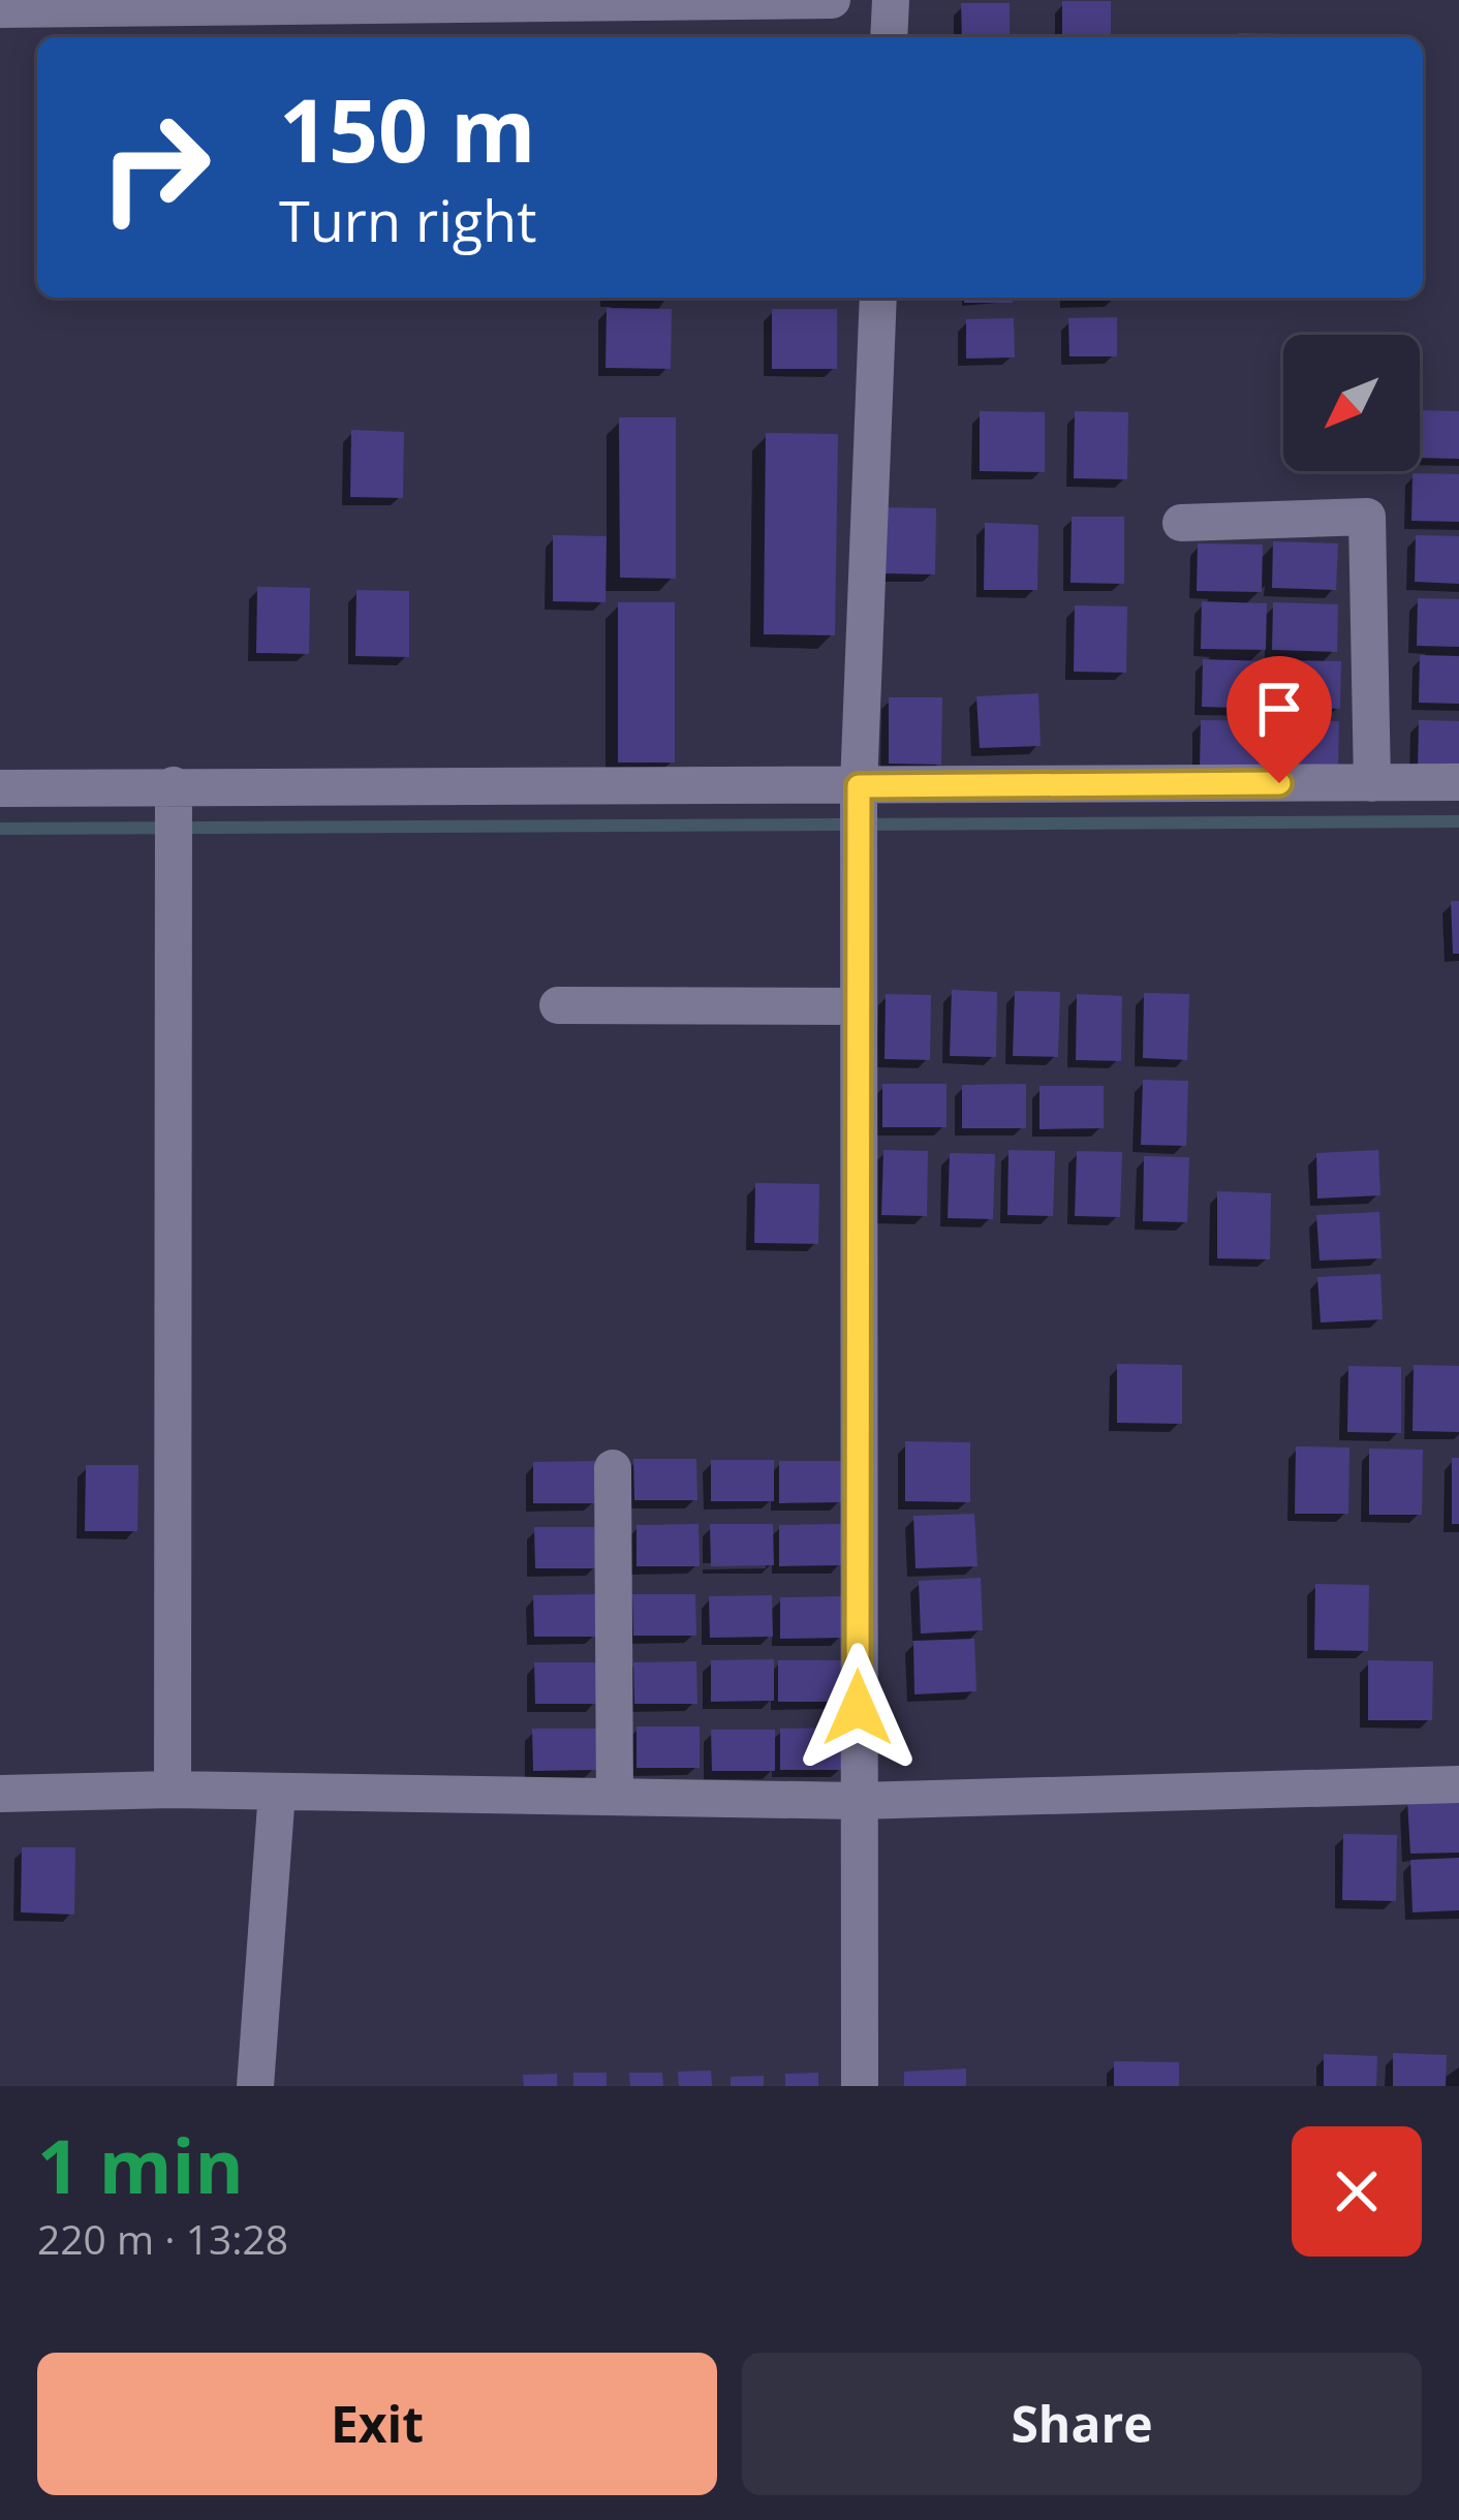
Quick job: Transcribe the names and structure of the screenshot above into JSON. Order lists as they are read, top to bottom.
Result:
{
  "north": "bottom left",
  "page": {
    "turn": ["150 m", "Turn right"],
    "heading": ["1 min", "220 m · 13:28"],
    "buttons": ["Exit", "Share"]
  }
}
